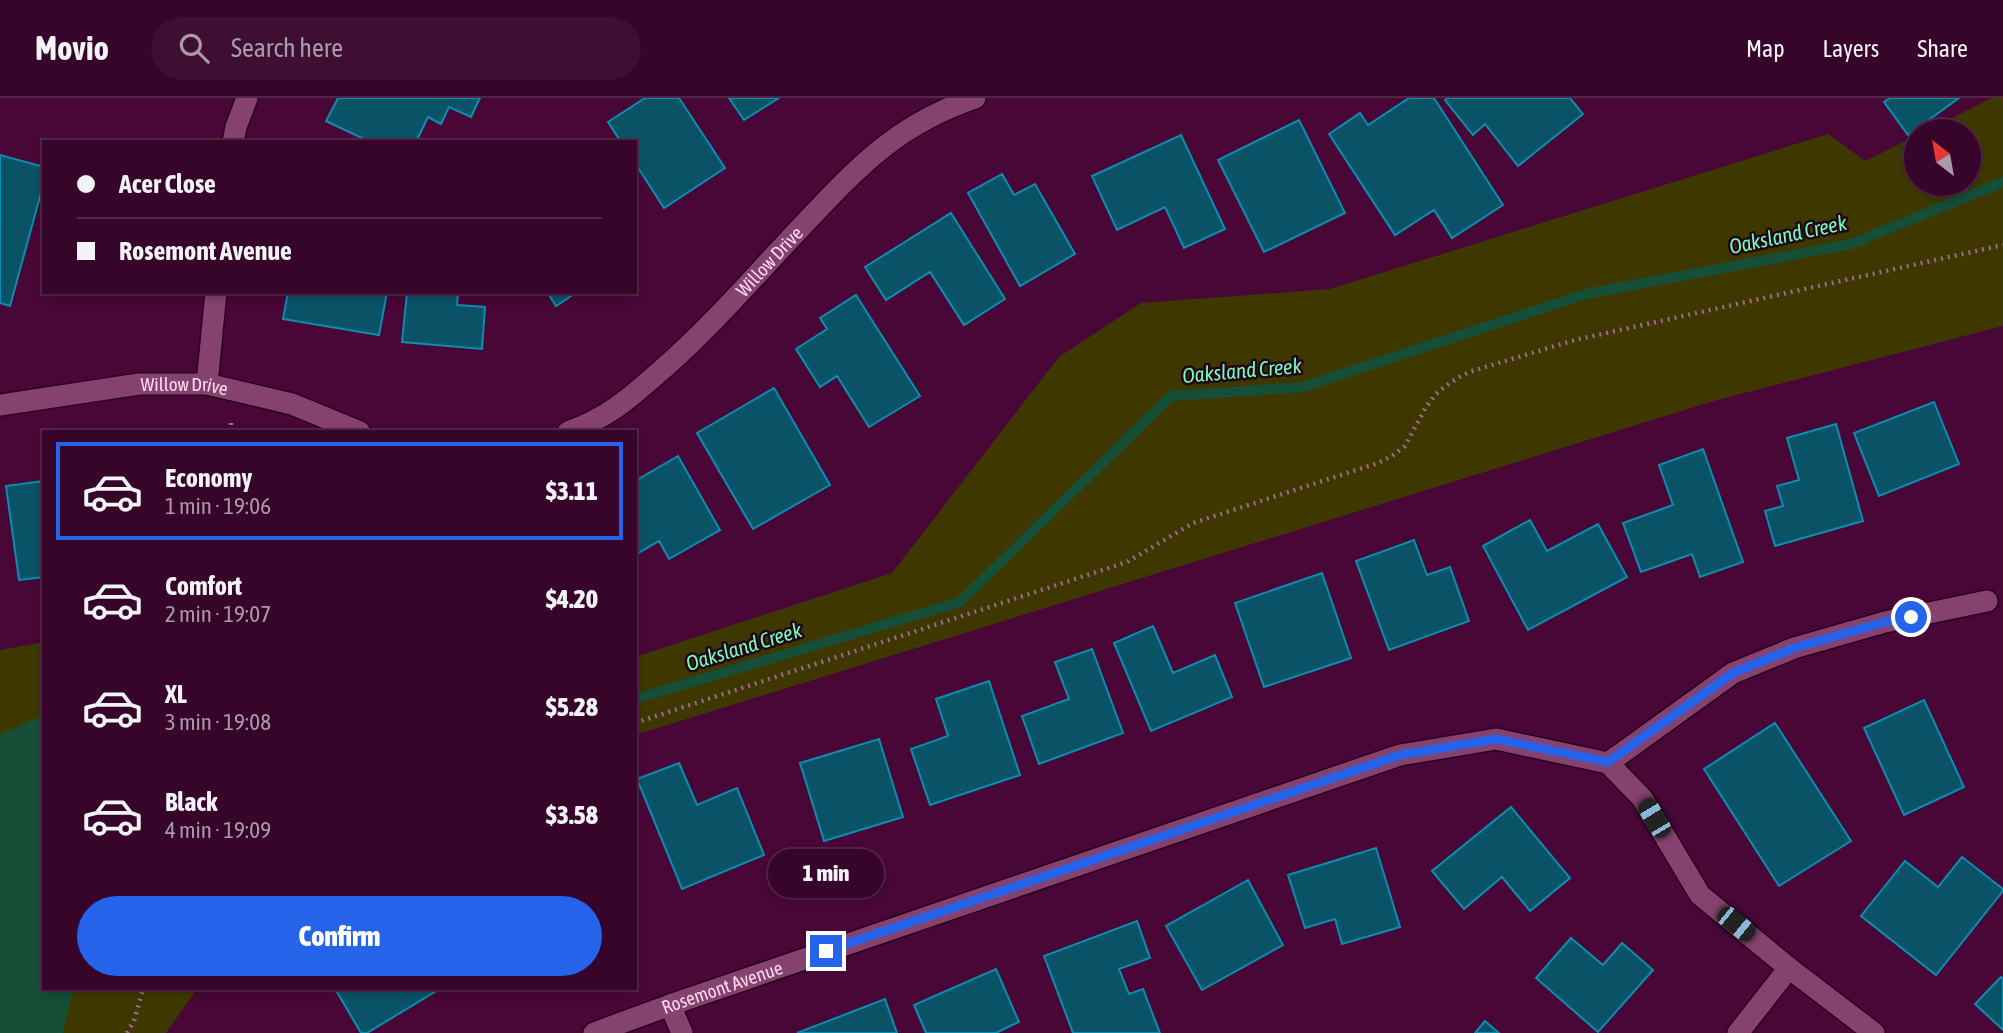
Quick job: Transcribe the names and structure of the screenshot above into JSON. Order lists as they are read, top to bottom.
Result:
{
  "streets": {
    "street": ["Willow Drive", "Rosemont Avenue"]
  },
  "water": ["Oaksland Creek"],
  "north": "top left",
  "page": {
    "header": "Movio",
    "search": "Search here",
    "nav": ["Map", "Layers", "Share"],
    "banner": ["Acer Close", "Rosemont Avenue"],
    "list": [
      {
        "name": "Economy",
        "note": "1 min · 19:06",
        "value": "$3.11"
      },
      {
        "name": "Comfort",
        "note": "2 min · 19:07",
        "value": "$4.20"
      },
      {
        "name": "XL",
        "note": "3 min · 19:08",
        "value": "$5.28"
      },
      {
        "name": "Black",
        "note": "4 min · 19:09",
        "value": "$3.58"
      }
    ],
    "bubble": "1 min",
    "buttons": "Confirm"
  }
}
